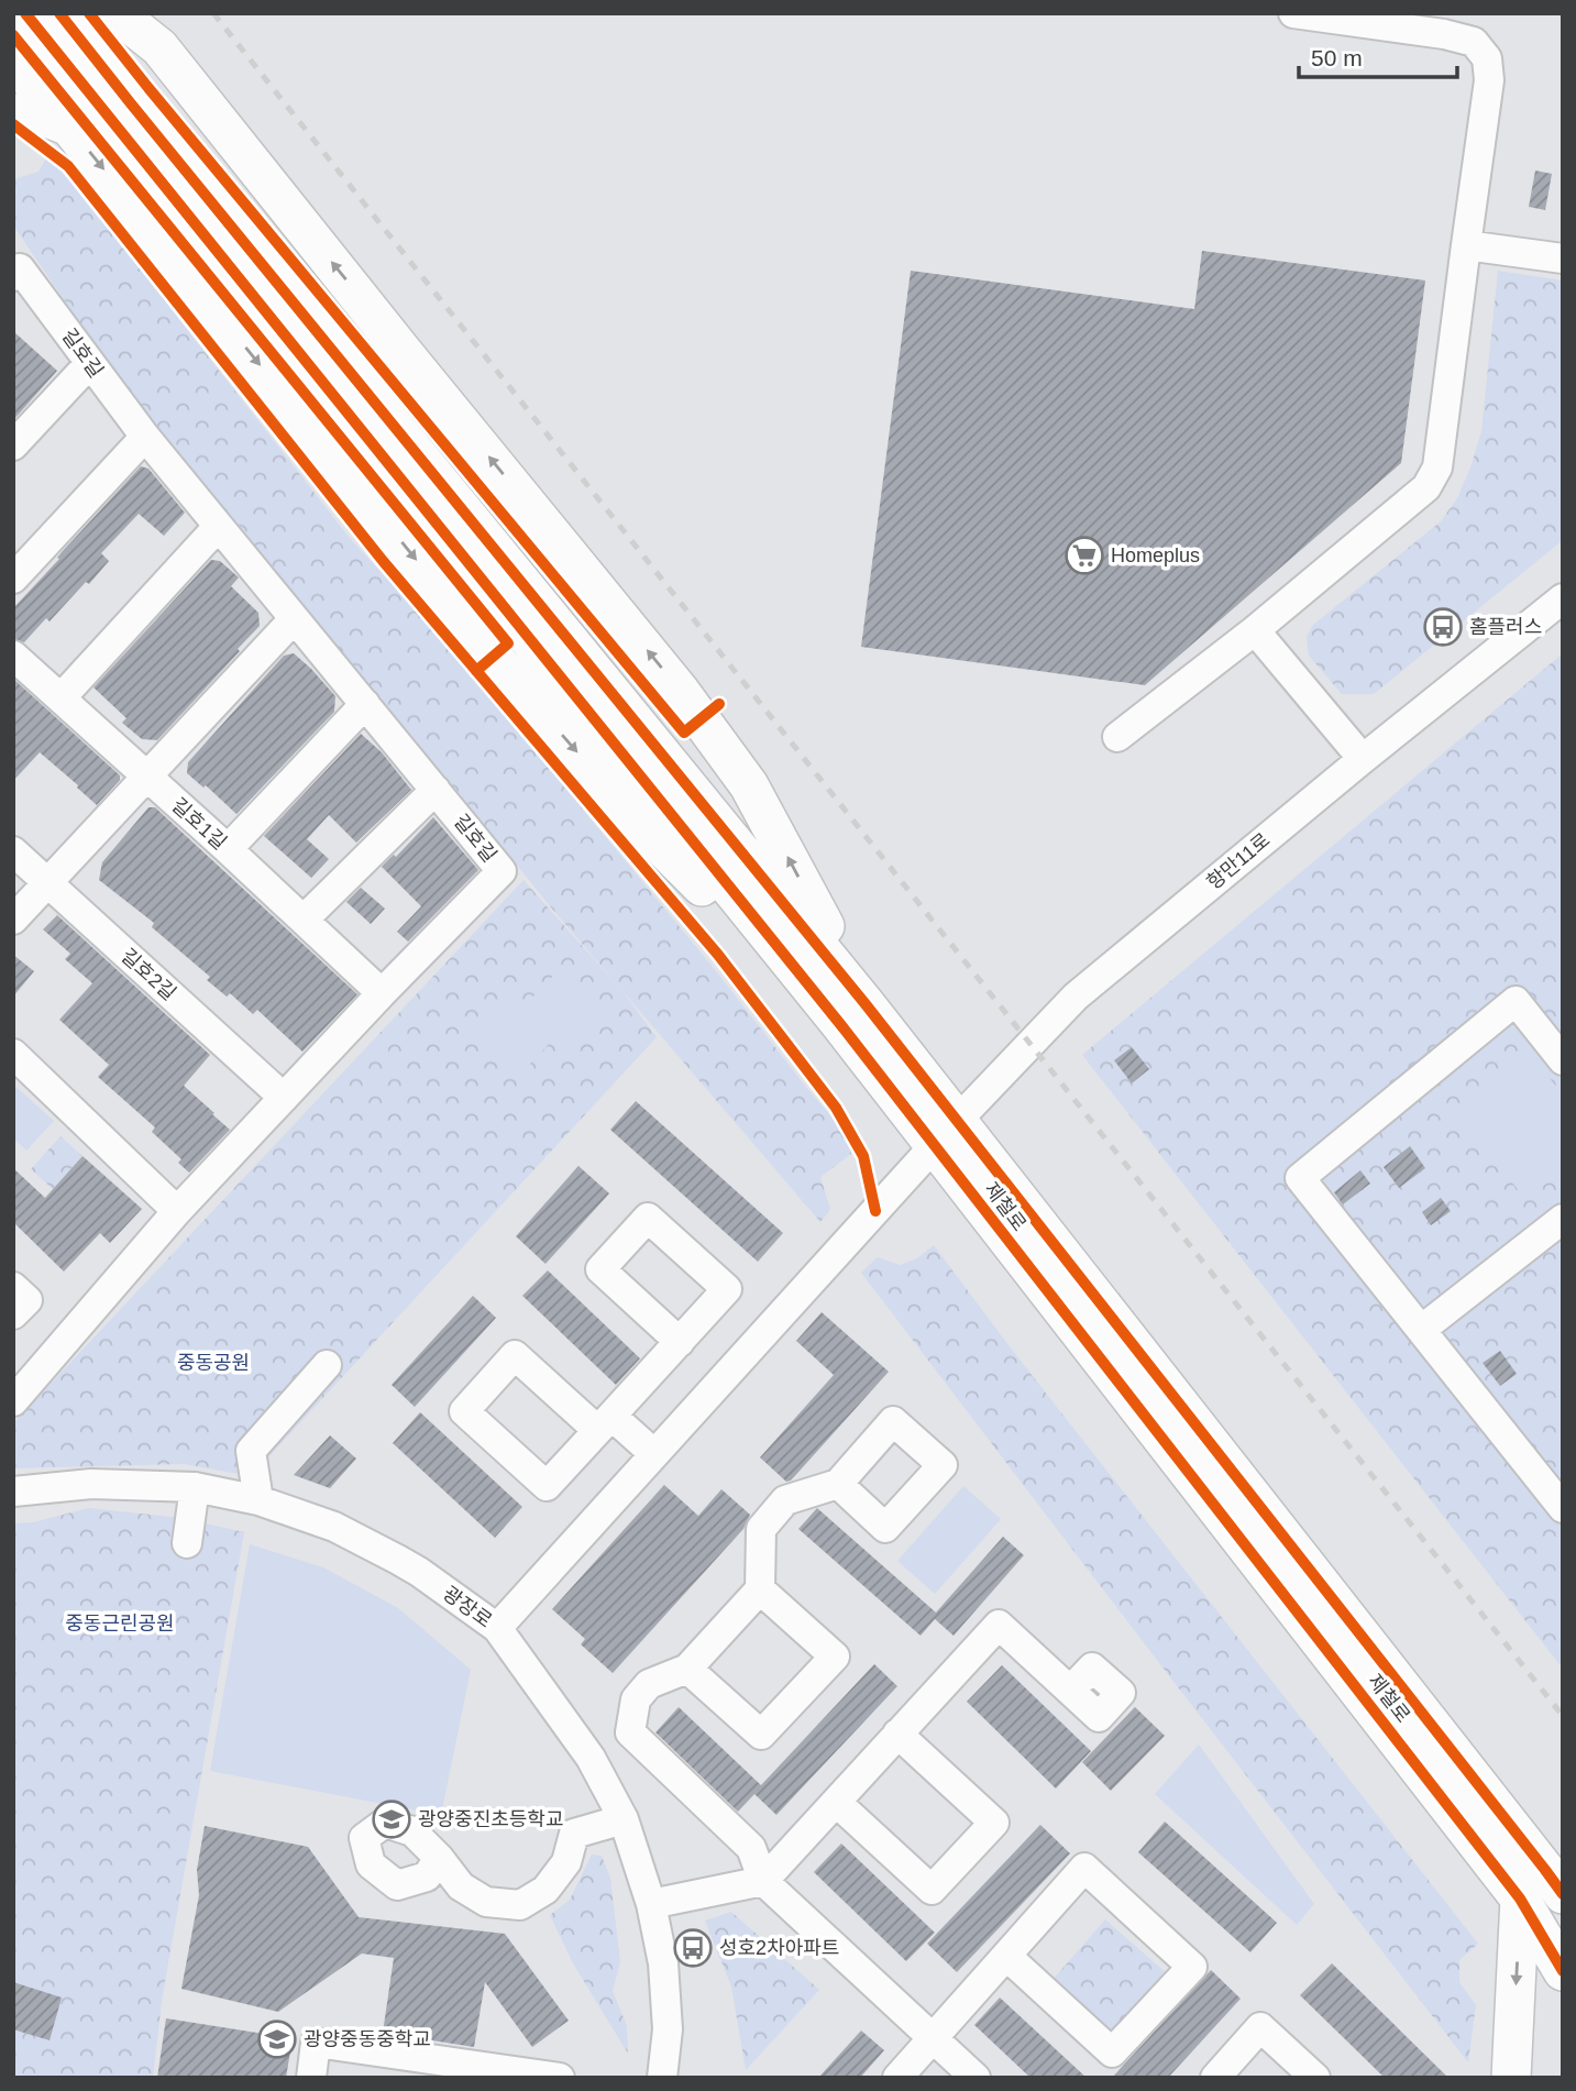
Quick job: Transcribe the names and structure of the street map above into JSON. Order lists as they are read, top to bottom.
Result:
{
  "streets": {
    "main road": ["제철로"],
    "street": [
      "길호길",
      "길호1길",
      "항만11로",
      "길호2길",
      "광장로"
    ]
  },
  "crossings": [
    ["길호길", "길호1길"],
    ["길호길", "길호2길"],
    ["항만11로", "제철로"],
    ["항만11로", "광장로"]
  ],
  "parks": ["중동공원", "중동근린공원"],
  "places": {
    "supermarket": ["Homeplus"],
    "bus stop": ["홈플러스", "성호2차아파트"],
    "school or university": ["광양중진초등학교", "광양중동중학교"]
  },
  "scale_bar": "50 m"
}
